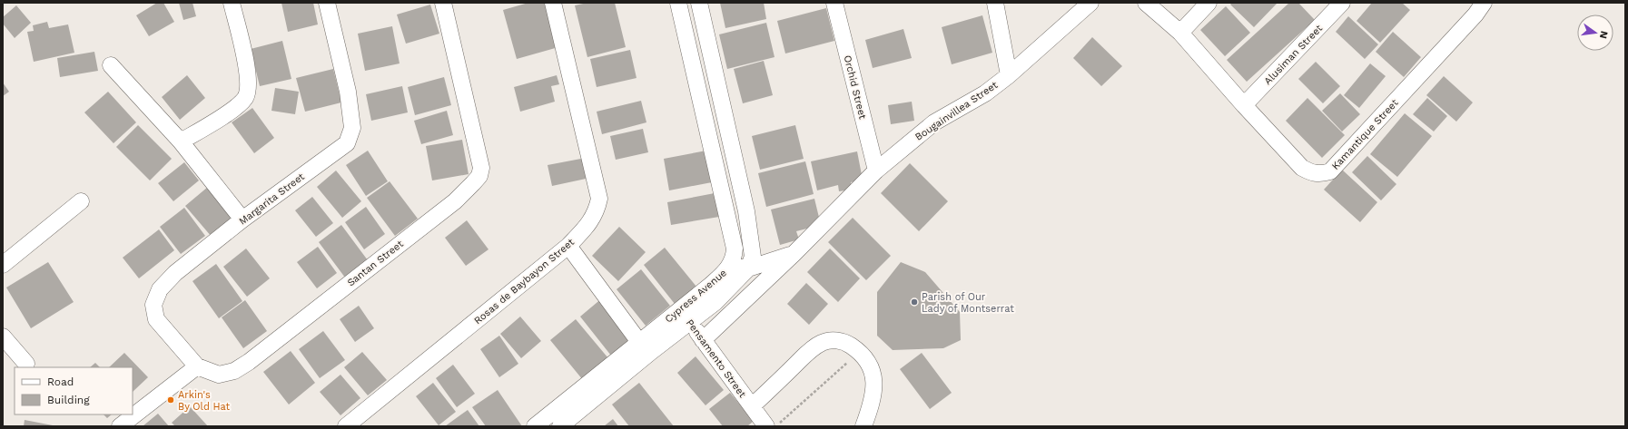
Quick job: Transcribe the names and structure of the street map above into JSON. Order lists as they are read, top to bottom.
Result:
{
  "streets": {
    "street": [
      "Alusiman Street",
      "Orchid Street",
      "Bougainvillea Street",
      "Kamantique Street",
      "Margarita Street",
      "Santan Street",
      "Rosas de Baybayon Street",
      "Cypress Avenue",
      "Pensamento Street"
    ]
  },
  "crossings": [
    ["Alusiman Street", "Kamantique Street"],
    ["Orchid Street", "Bougainvillea Street"],
    ["Bougainvillea Street", "Cypress Avenue"],
    ["Bougainvillea Street", "Pensamento Street"],
    ["Margarita Street", "Santan Street"],
    ["Cypress Avenue", "Pensamento Street"]
  ],
  "places": ["Parish of Our Lady of Montserrat", "Arkin's By Old Hat"],
  "legend": ["Road", "Building"],
  "north": "right"
}
